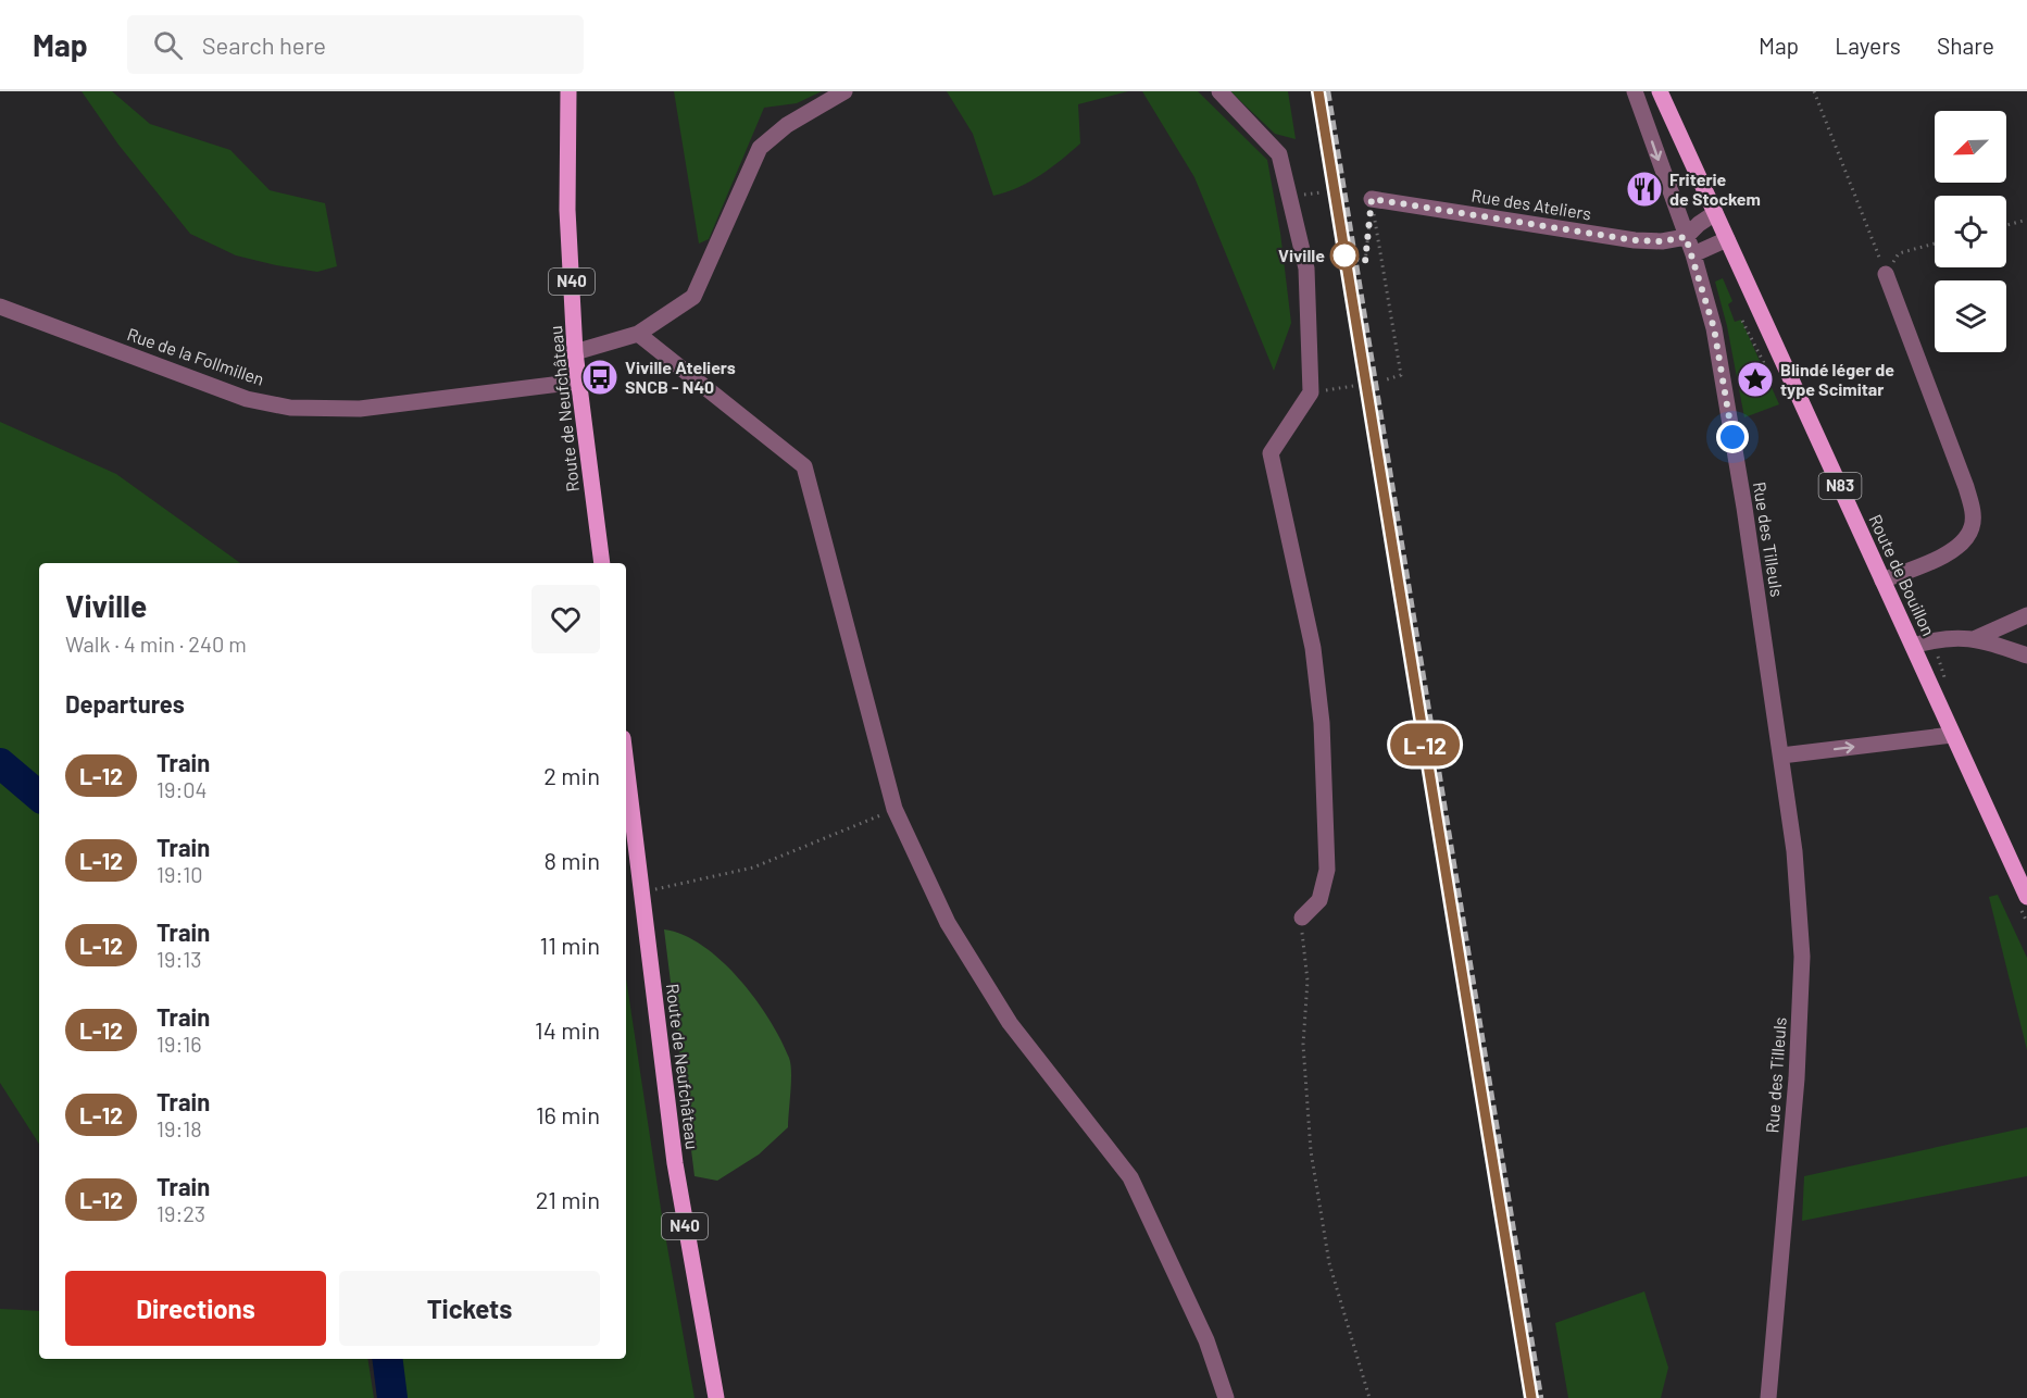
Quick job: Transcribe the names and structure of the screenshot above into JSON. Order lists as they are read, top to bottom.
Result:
{
  "streets": {
    "main road": [
      "N40",
      "Route de Neufchâteau",
      "N83",
      "Route de Bouillon"
    ],
    "street": ["Rue des Ateliers", "Rue de la Follmillen", "Rue des Tilleuls"]
  },
  "crossings": [
    ["Rue des Ateliers", "Rue des Tilleuls"],
    ["Rue de la Follmillen", "Route de Neufchâteau"]
  ],
  "places": {
    "restaurant": ["Friterie de Stockem"],
    "other": ["Viville"],
    "bus stop": ["Viville Ateliers SNCB - N40"],
    "place": ["Blindé léger de type Scimitar"]
  },
  "north": "bottom left",
  "page": {
    "header": "Map",
    "search": "Search here",
    "nav": ["Map", "Layers", "Share"],
    "on_map": "L-12",
    "heading": [
      ["Viville", "Walk · 4 min · 240 m"],
      "Departures"
    ],
    "list": [
      {
        "mark": "L-12",
        "name": "Train",
        "note": "19:04",
        "value": "2 min"
      },
      {
        "mark": "L-12",
        "name": "Train",
        "note": "19:10",
        "value": "8 min"
      },
      {
        "mark": "L-12",
        "name": "Train",
        "note": "19:13",
        "value": "11 min"
      },
      {
        "mark": "L-12",
        "name": "Train",
        "note": "19:16",
        "value": "14 min"
      },
      {
        "mark": "L-12",
        "name": "Train",
        "note": "19:18",
        "value": "16 min"
      },
      {
        "mark": "L-12",
        "name": "Train",
        "note": "19:23",
        "value": "21 min"
      }
    ],
    "buttons": ["Directions", "Tickets"]
  }
}
